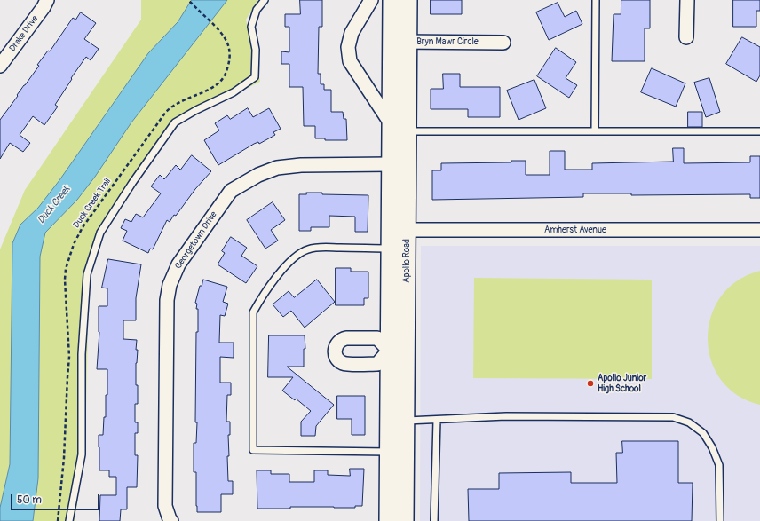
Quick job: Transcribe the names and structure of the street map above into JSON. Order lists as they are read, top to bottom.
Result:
{
  "streets": {
    "street": [
      "Drake Drive",
      "Bryn Mawr Circle",
      "Amherst Avenue",
      "Georgetown Drive",
      "Apollo Road"
    ],
    "path": ["Duck Creek Trail"]
  },
  "crossings": [
    ["Bryn Mawr Circle", "Apollo Road"],
    ["Amherst Avenue", "Apollo Road"],
    ["Georgetown Drive", "Apollo Road"]
  ],
  "water": ["Duck Creek"],
  "places": ["Apollo Junior High School"],
  "scale_bar": "50 m"
}
